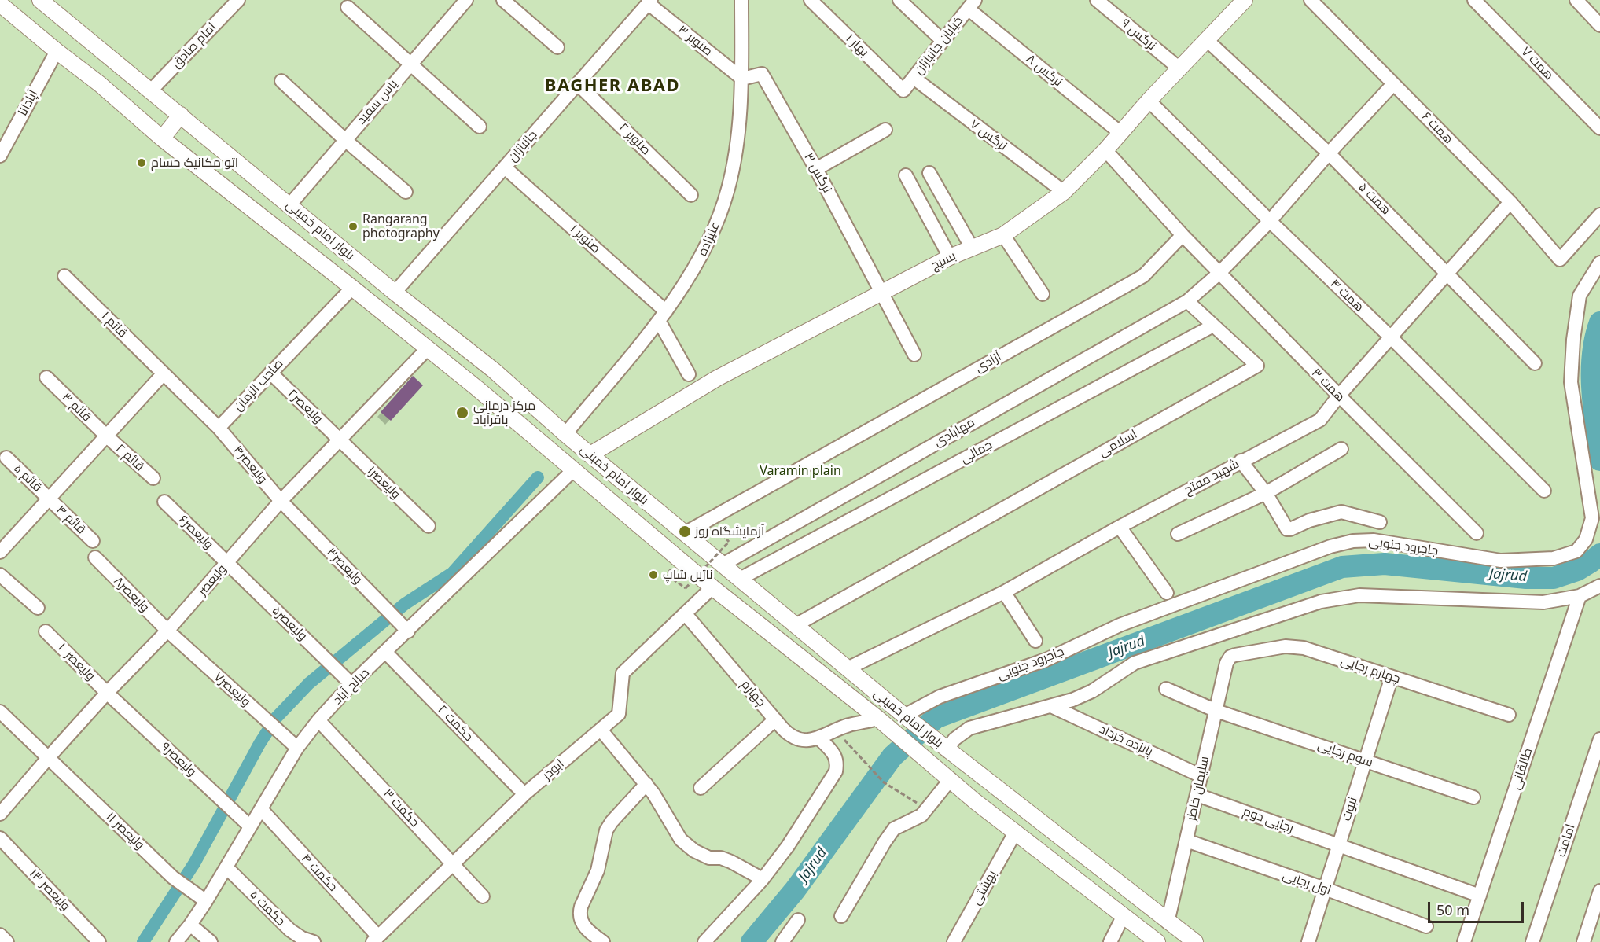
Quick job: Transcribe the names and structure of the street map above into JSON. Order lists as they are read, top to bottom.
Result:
{
  "streets": {
    "main road": ["بلوار امام خمینی", "بسیج"],
    "street": [
      "نرگس ۹",
      "صنوبر ۳",
      "امام صادق",
      "بهار ۱",
      "خیابان جانبازان",
      "همت ۷",
      "نرگس ۸",
      "یاس سفید",
      "آپادانا",
      "همت ۶",
      "نرگس ۷",
      "صنوبر ۲",
      "جانبازان",
      "نرگس ۳",
      "همت ۵",
      "صنوبر ۱",
      "علیزاده",
      "همت ۴",
      "قائم ۱",
      "آزادی",
      "صاحب الزمان",
      "همت ۳",
      "ولیعصر۲",
      "قائم ۳",
      "مهابادی",
      "اسلامی",
      "جمالی",
      "قائم ۲",
      "ولیعصر۴",
      "شهید مفتح",
      "قائم ۵",
      "ولیعصر۱",
      "قائم ۴",
      "ولیعصر۶",
      "جاجرود جنوبی",
      "ولیعصر۳",
      "ولیعصر",
      "ولیعصر۸",
      "ولیعصر۵",
      "ولیعصر ۱۰",
      "چهارم رجایی",
      "صالح آباد",
      "ولیعصر۷",
      "چهارم",
      "حکمت ۲",
      "پانزده خرداد",
      "سوم رجایی",
      "ولیعصر۹",
      "طالقانی",
      "ابوذر",
      "سلیمان خاطر",
      "حکمت ۳",
      "نبوت",
      "رجایی دوم",
      "ولیعصر ۱۱",
      "امامت",
      "حکمت ۴",
      "اول رجایی",
      "بهشتی",
      "ولیعصر ۱۳",
      "حکمت ۵"
    ]
  },
  "crossings": [
    ["نرگس ۹", "بسیج"],
    ["صنوبر ۳", "جانبازان"],
    ["صنوبر ۳", "نرگس ۳"],
    ["صنوبر ۳", "علیزاده"],
    ["امام صادق", "بلوار امام خمینی"],
    ["بهار ۱", "خیابان جانبازان"],
    ["خیابان جانبازان", "نرگس ۸"],
    ["خیابان جانبازان", "نرگس ۷"],
    ["نرگس ۸", "بسیج"],
    ["یاس سفید", "بلوار امام خمینی"],
    ["آپادانا", "بلوار امام خمینی"],
    ["همت ۶", "شهید مفتح"],
    ["نرگس ۷", "بسیج"],
    ["صنوبر ۲", "جانبازان"],
    ["جانبازان", "بلوار امام خمینی"],
    ["جانبازان", "صنوبر ۱"],
    ["نرگس ۳", "علیزاده"],
    ["نرگس ۳", "بسیج"],
    ["همت ۵", "بسیج"],
    ["همت ۵", "شهید مفتح"],
    ["بلوار امام خمینی", "علیزاده"],
    ["بلوار امام خمینی", "بسیج"],
    ["بلوار امام خمینی", "آزادی"],
    ["بلوار امام خمینی", "صاحب الزمان"],
    ["بلوار امام خمینی", "مهابادی"],
    ["بلوار امام خمینی", "اسلامی"],
    ["بلوار امام خمینی", "جمالی"],
    ["بلوار امام خمینی", "شهید مفتح"],
    ["بلوار امام خمینی", "جاجرود جنوبی"],
    ["بلوار امام خمینی", "ولیعصر"],
    ["بلوار امام خمینی", "صالح آباد"],
    ["بلوار امام خمینی", "چهارم"],
    ["بلوار امام خمینی", "ابوذر"],
    ["بلوار امام خمینی", "سلیمان خاطر"],
    ["بلوار امام خمینی", "بهشتی"],
    ["صنوبر ۱", "علیزاده"],
    ["بسیج", "همت ۴"],
    ["همت ۴", "شهید مفتح"],
    ["آزادی", "همت ۳"],
    ["صاحب الزمان", "ولیعصر۲"],
    ["صاحب الزمان", "ولیعصر۴"],
    ["همت ۳", "شهید مفتح"],
    ["ولیعصر۲", "ولیعصر۱"],
    ["ولیعصر۲", "ولیعصر"],
    ["قائم ۳", "قائم ۲"],
    ["مهابادی", "اسلامی"],
    ["اسلامی", "جمالی"],
    ["ولیعصر۴", "ولیعصر۳"],
    ["ولیعصر۴", "ولیعصر"],
    ["قائم ۵", "قائم ۴"],
    ["ولیعصر۱", "ولیعصر"],
    ["ولیعصر۶", "ولیعصر"],
    ["ولیعصر۶", "ولیعصر۵"],
    ["ولیعصر۳", "ولیعصر"],
    ["ولیعصر۳", "صالح آباد"],
    ["ولیعصر", "ولیعصر۸"],
    ["ولیعصر", "ولیعصر۵"],
    ["ولیعصر", "ولیعصر ۱۰"],
    ["ولیعصر", "ولیعصر۷"],
    ["ولیعصر", "ولیعصر۹"],
    ["ولیعصر", "ولیعصر ۱۱"],
    ["ولیعصر۸", "ولیعصر۷"],
    ["ولیعصر۵", "صالح آباد"],
    ["ولیعصر ۱۰", "ولیعصر۹"],
    ["چهارم رجایی", "سلیمان خاطر"],
    ["چهارم رجایی", "نبوت"],
    ["صالح آباد", "ولیعصر۷"],
    ["صالح آباد", "حکمت ۲"],
    ["صالح آباد", "ولیعصر۹"],
    ["صالح آباد", "حکمت ۳"],
    ["صالح آباد", "ولیعصر ۱۱"],
    ["صالح آباد", "حکمت ۴"],
    ["صالح آباد", "حکمت ۵"],
    ["چهارم", "ابوذر"],
    ["حکمت ۲", "ابوذر"],
    ["پانزده خرداد", "سلیمان خاطر"],
    ["سوم رجایی", "سلیمان خاطر"],
    ["سوم رجایی", "نبوت"],
    ["طالقانی", "رجایی دوم"],
    ["ابوذر", "حکمت ۳"],
    ["ابوذر", "حکمت ۴"],
    ["سلیمان خاطر", "رجایی دوم"],
    ["سلیمان خاطر", "اول رجایی"],
    ["نبوت", "رجایی دوم"],
    ["نبوت", "اول رجایی"]
  ],
  "districts": ["BAGHER ABAD"],
  "water": ["Jajrud"],
  "parks": ["Varamin plain"],
  "places": [
    "اتو مکانیک حسام",
    "Rangarang photography",
    "مرکز درمانی باقرآباد",
    "آزمایشگاه روز",
    "ناژین شاپ"
  ],
  "scale_bar": "50 m"
}
